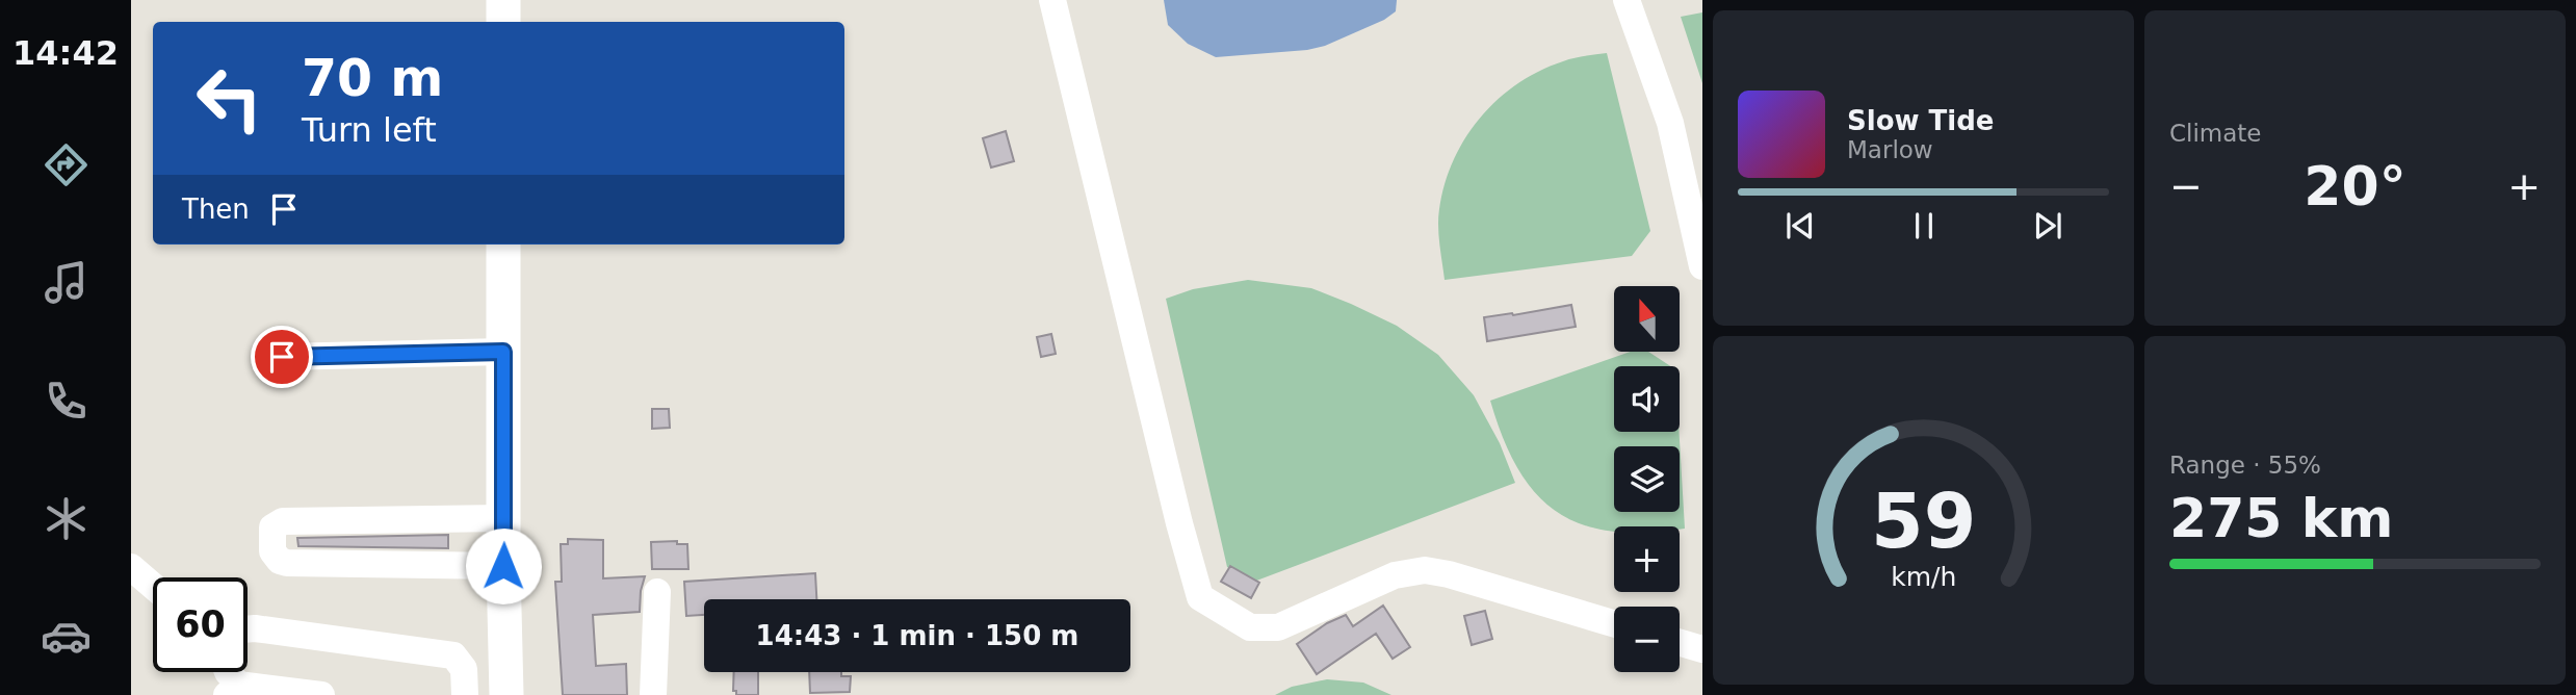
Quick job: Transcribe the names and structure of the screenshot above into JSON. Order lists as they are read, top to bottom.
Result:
{
  "north": "top",
  "page": {
    "tabs": "14:42",
    "tile": [
      "Climate",
      ["Range · 55%", "275 km"]
    ],
    "turn": ["70 m", "Turn left"],
    "song": ["Slow Tide", "Marlow"],
    "heat": ["−", "20°", "+"],
    "then": "Then",
    "map_buttons": ["+", "−"],
    "limit": "60",
    "trip": "14:43 · 1 min · 150 m",
    "gauge": ["59", "km/h"]
  }
}
